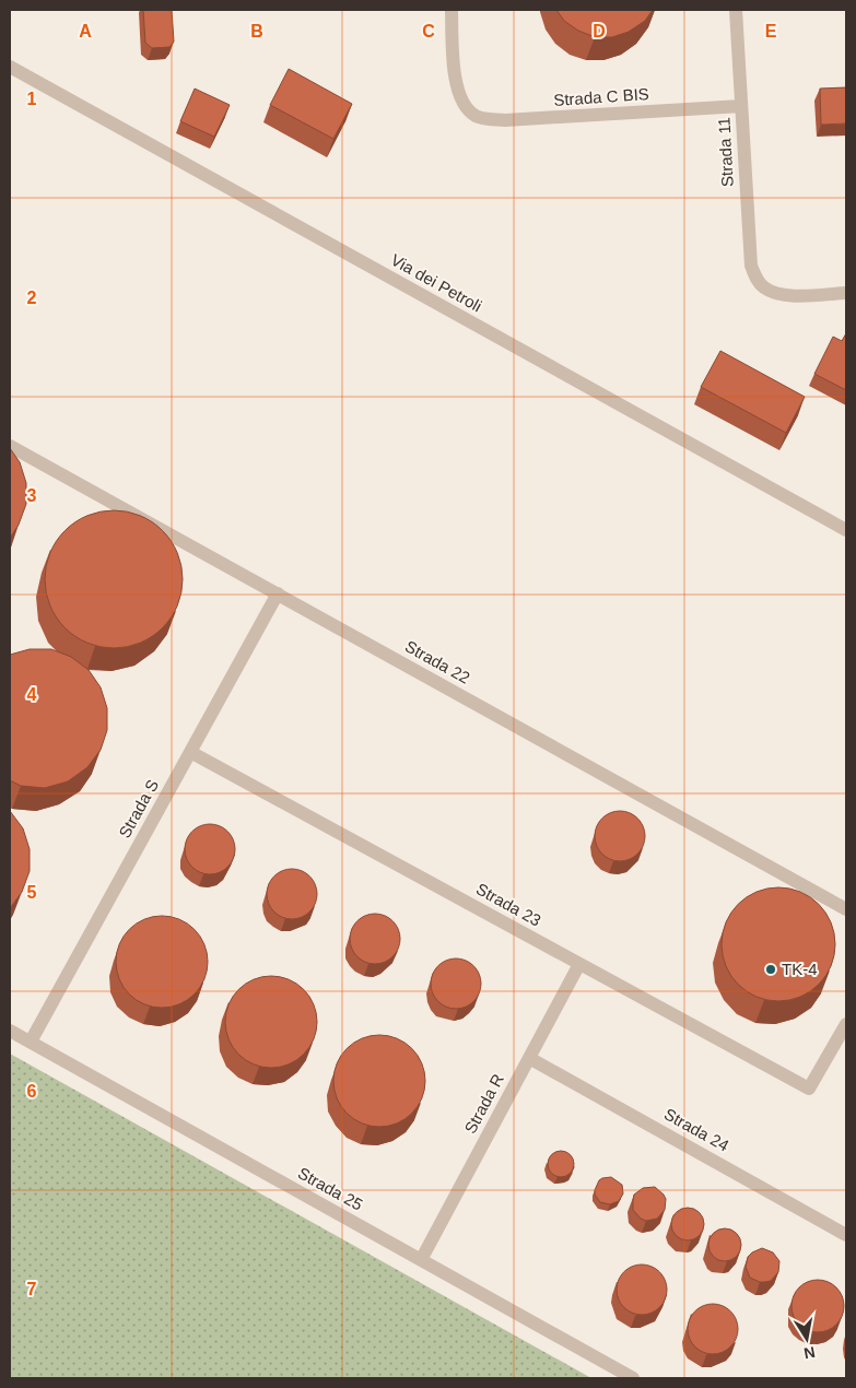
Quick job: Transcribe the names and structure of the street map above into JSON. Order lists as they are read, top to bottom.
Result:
{
  "streets": {
    "street": [
      "Strada C BIS",
      "Strada 11",
      "Via dei Petroli",
      "Strada 22",
      "Strada S",
      "Strada 23",
      "Strada R",
      "Strada 24",
      "Strada 25"
    ]
  },
  "crossings": [
    ["Strada C BIS", "Strada 11"],
    ["Strada 22", "Strada S"],
    ["Strada S", "Strada 23"],
    ["Strada S", "Strada 25"],
    ["Strada 23", "Strada R"],
    ["Strada R", "Strada 24"],
    ["Strada R", "Strada 25"]
  ],
  "places": ["TK-4"],
  "north": "bottom",
  "grid": {
    "columns": [
      "A",
      "B",
      "C",
      "D",
      "E"
    ],
    "rows": [
      "1",
      "2",
      "3",
      "4",
      "5",
      "6",
      "7"
    ]
  }
}
